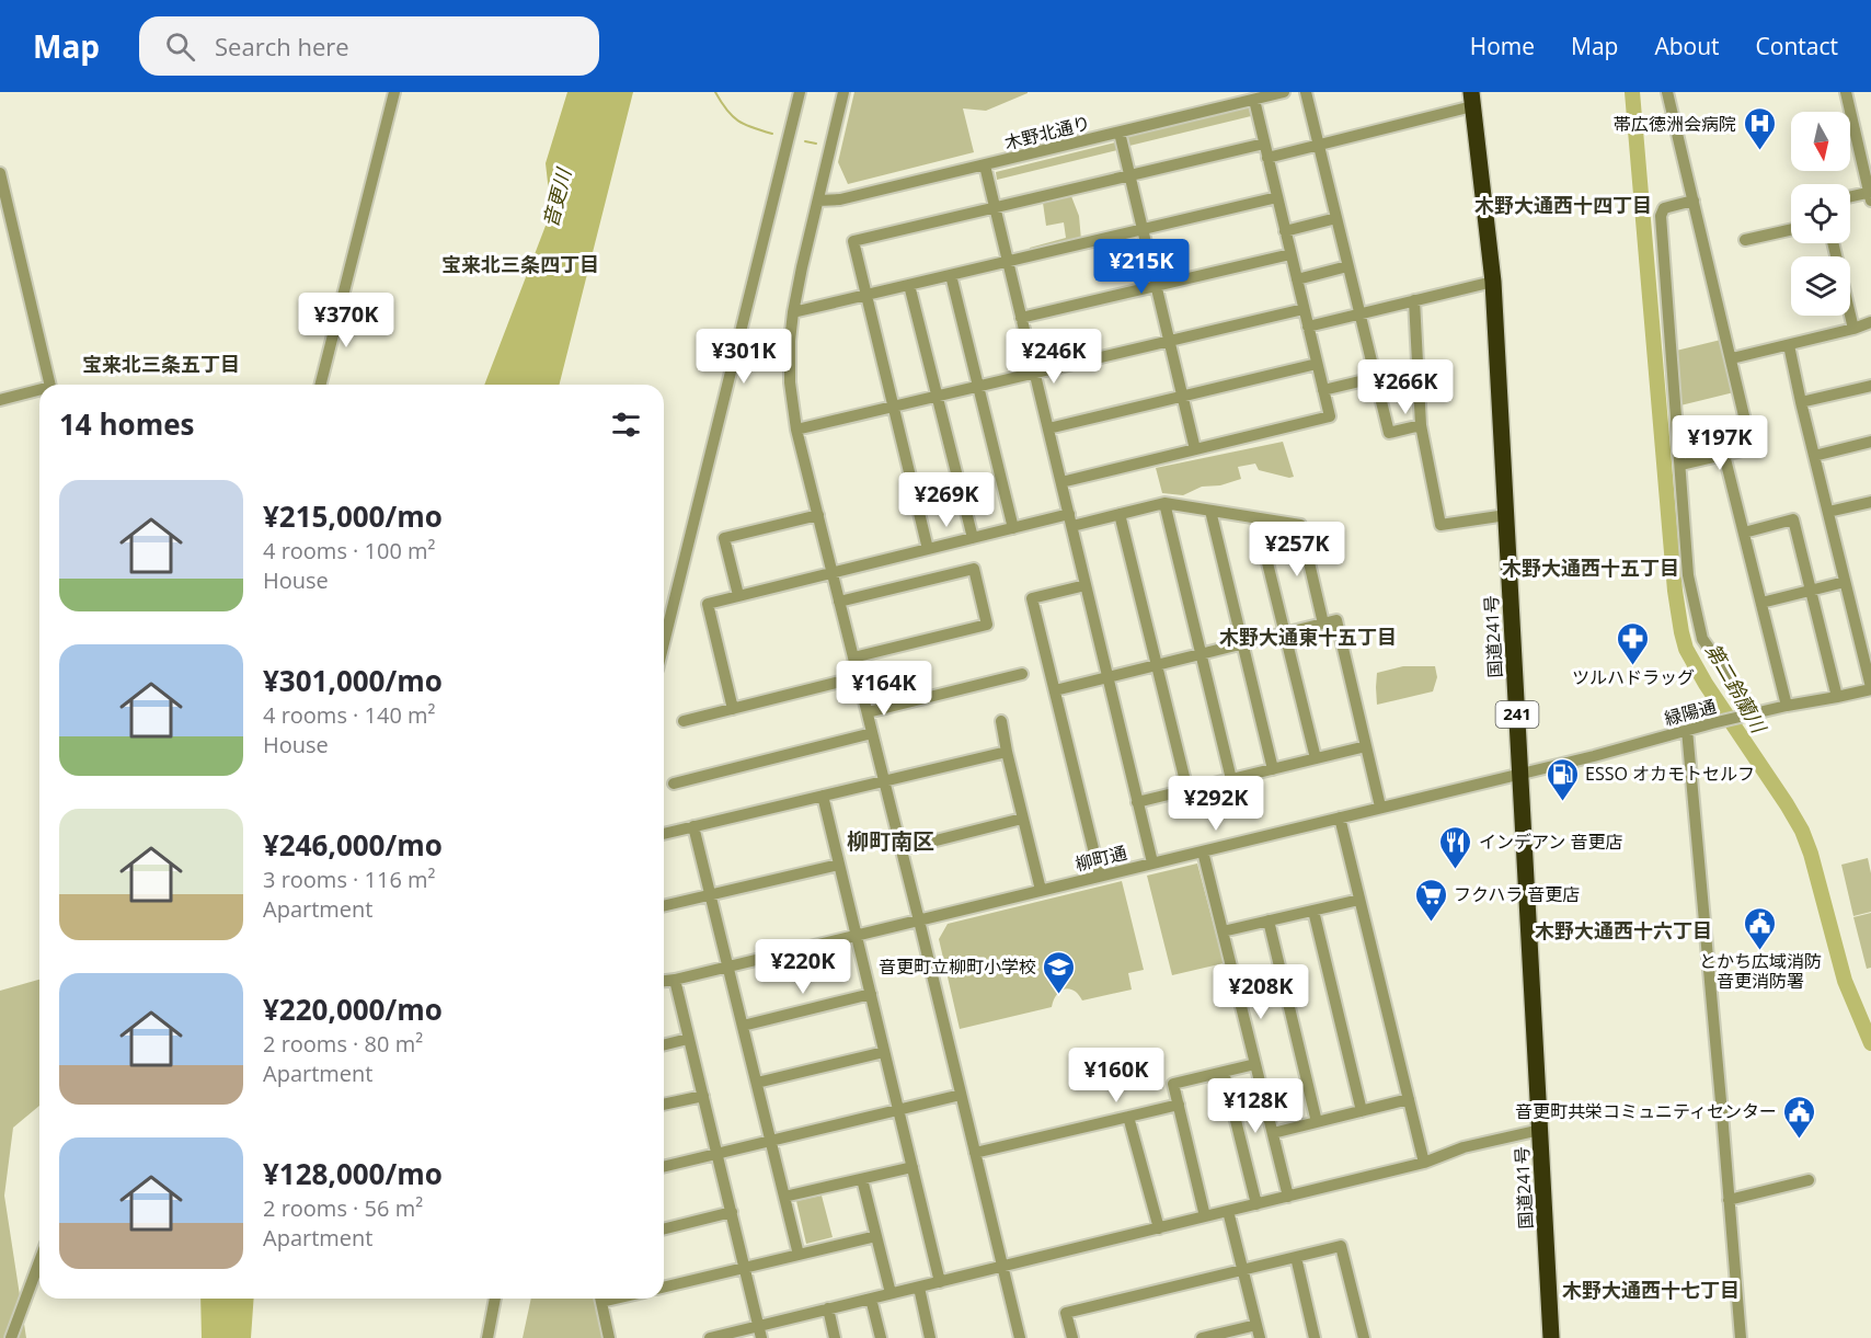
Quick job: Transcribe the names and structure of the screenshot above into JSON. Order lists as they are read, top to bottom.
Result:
{
  "streets": {
    "highway": ["国道241号", "241"],
    "street": ["木野北通り", "緑陽通", "柳町通"]
  },
  "crossings": [
    ["国道241号", "緑陽通"],
    ["国道241号", "柳町通"],
    ["緑陽通", "柳町通"]
  ],
  "districts": [
    "木野大通西十四丁目",
    "宝来北三条四丁目",
    "宝来北三条五丁目",
    "木野大通西十五丁目",
    "木野大通東十五丁目",
    "柳町南区",
    "木野大通西十六丁目",
    "木野大通西十七丁目"
  ],
  "water": ["音更川", "第二鈴蘭川"],
  "places": {
    "hospital": ["帯広徳洲会病院"],
    "pharmacy": ["ツルハドラッグ"],
    "fuel station": ["ESSO オカモトセルフ"],
    "restaurant": ["インデアン 音更店"],
    "supermarket": ["フクハラ 音更店"],
    "public building": ["とかち広域消防 音更消防署", "音更町共栄コミュニティセンター"],
    "school or university": ["音更町立柳町小学校"]
  },
  "north": "bottom",
  "page": {
    "header": "Map",
    "search": "Search here",
    "nav": [
      "Home",
      "Map",
      "About",
      "Contact"
    ],
    "price": [
      "¥215K",
      "¥370K",
      "¥301K",
      "¥246K",
      "¥266K",
      "¥197K",
      "¥269K",
      "¥257K",
      "¥164K",
      "¥292K",
      "¥220K",
      "¥208K",
      "¥160K",
      "¥128K"
    ],
    "heading": "14 homes",
    "list": [
      {
        "name": "¥215,000/mo",
        "note": "4 rooms · 100 m² · House"
      },
      {
        "name": "¥301,000/mo",
        "note": "4 rooms · 140 m² · House"
      },
      {
        "name": "¥246,000/mo",
        "note": "3 rooms · 116 m² · Apartment"
      },
      {
        "name": "¥220,000/mo",
        "note": "2 rooms · 80 m² · Apartment"
      },
      {
        "name": "¥128,000/mo",
        "note": "2 rooms · 56 m² · Apartment"
      }
    ]
  }
}
